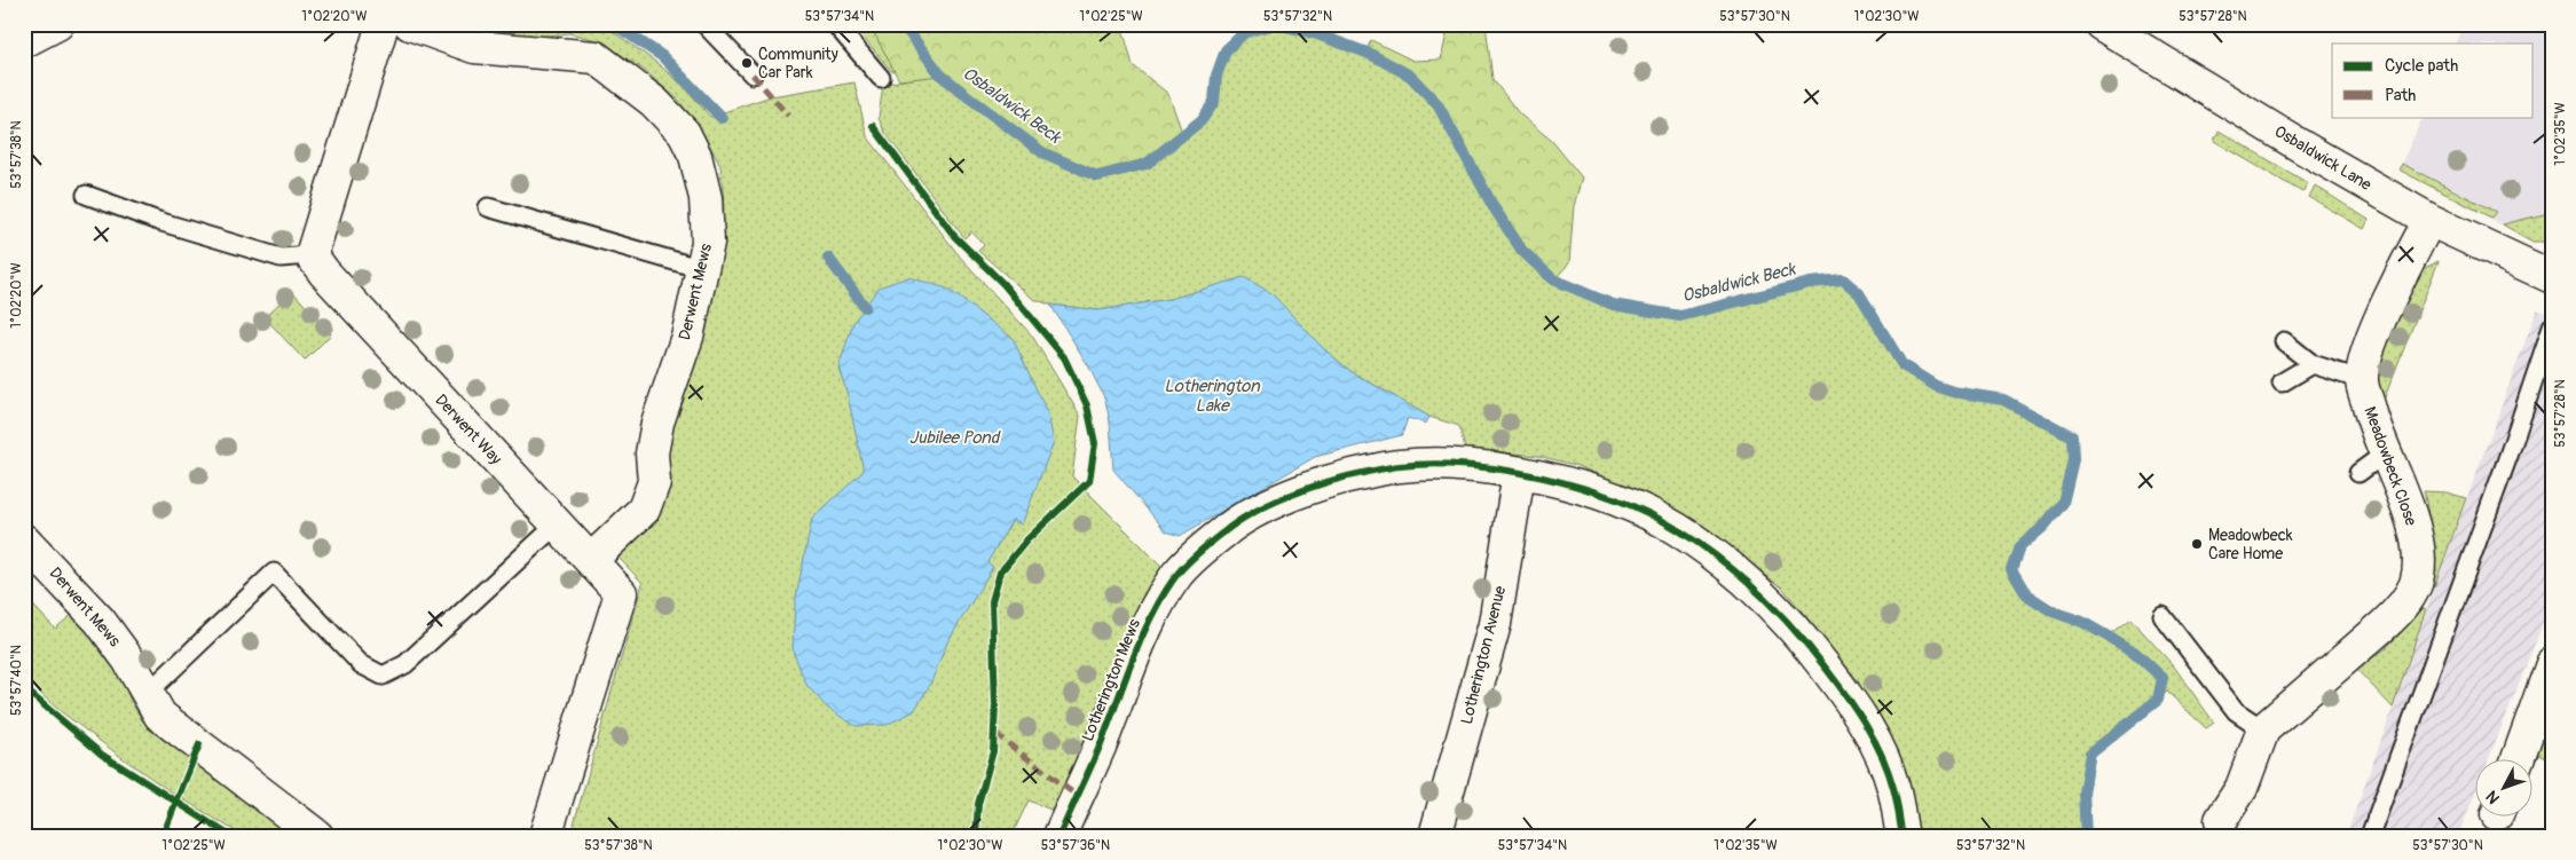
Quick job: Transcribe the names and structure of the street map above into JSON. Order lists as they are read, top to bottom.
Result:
{
  "streets": {
    "street": [
      "Osbaldwick Lane",
      "Derwent Mews",
      "Derwent Way",
      "Meadowbeck Close",
      "Lotherington Avenue",
      "Lotherington Mews"
    ]
  },
  "crossings": [
    ["Osbaldwick Lane", "Meadowbeck Close"],
    ["Derwent Mews", "Derwent Way"],
    ["Lotherington Avenue", "Lotherington Mews"]
  ],
  "water": ["Osbaldwick Beck", "Lotherington Lake", "Jubilee Pond"],
  "places": ["Community Car Park", "Meadowbeck Care Home"],
  "legend": ["Cycle path", "Path"],
  "north": "bottom left",
  "coordinates": [
    "1°02'20\"W",
    "53°57'34\"N",
    "1°02'25\"W",
    "53°57'32\"N",
    "53°57'30\"N",
    "1°02'30\"W",
    "53°57'28\"N",
    "1°02'35\"W",
    "53°57'38\"N",
    "53°57'40\"N",
    "53°57'36\"N"
  ]
}
